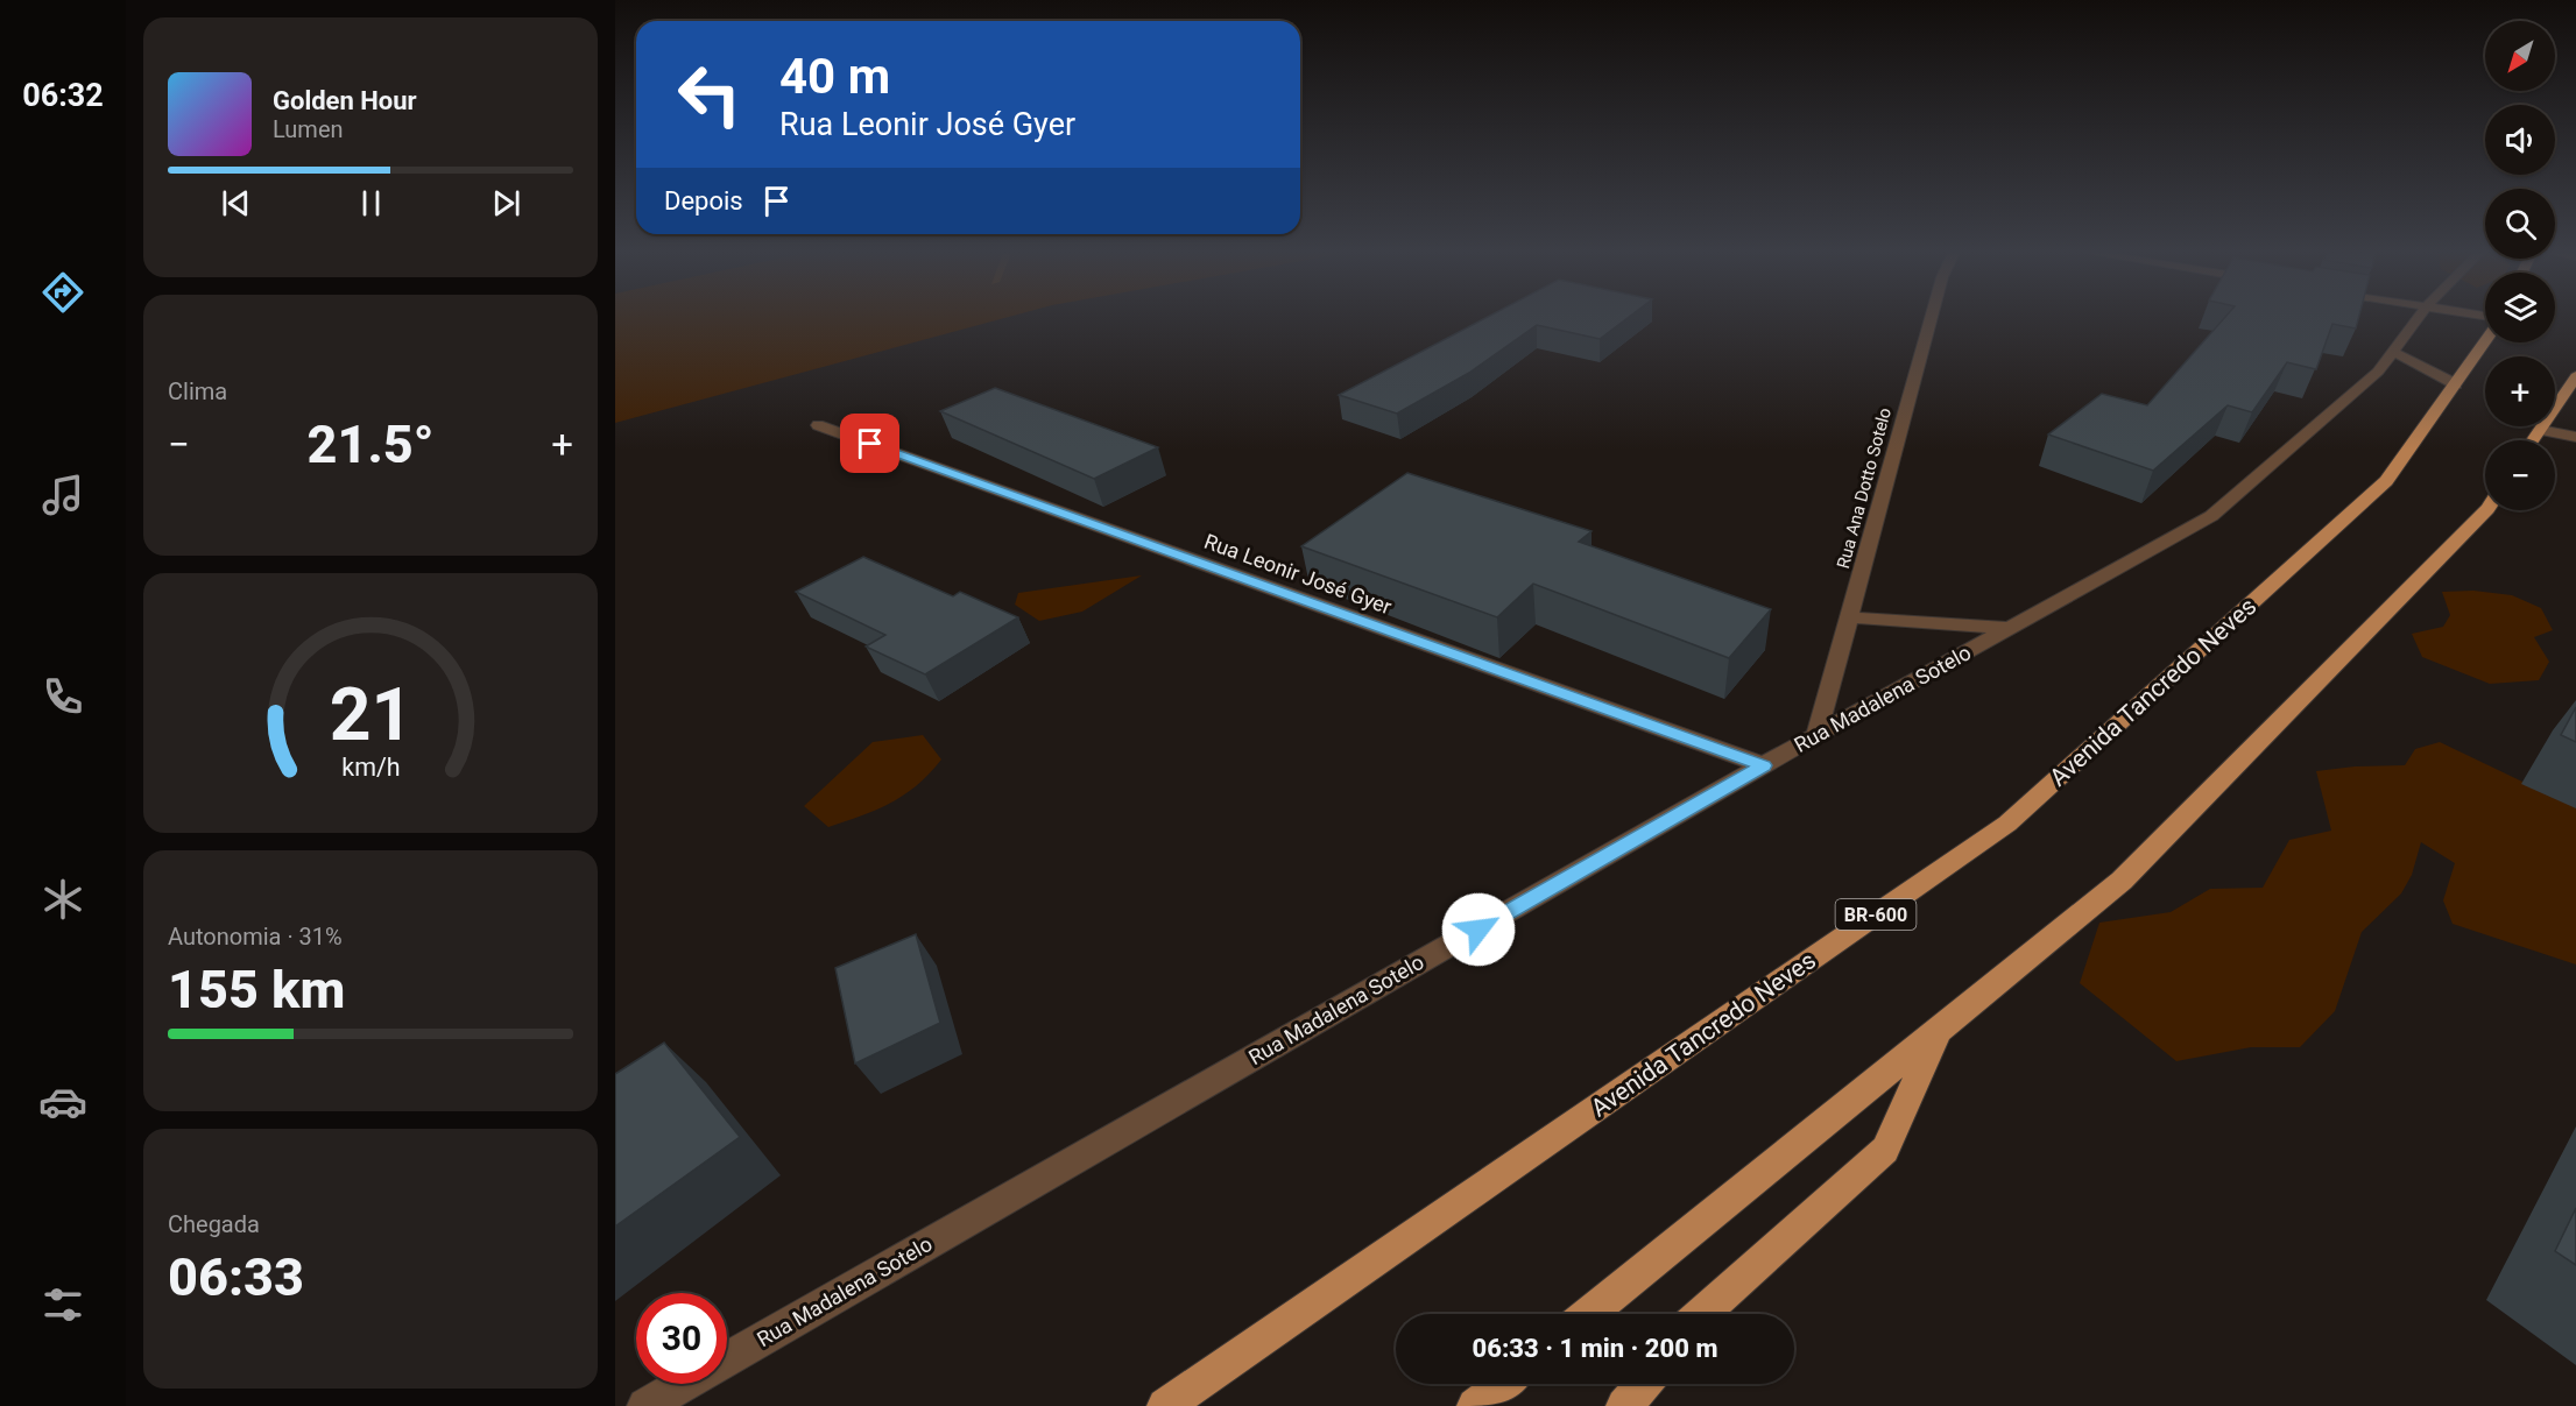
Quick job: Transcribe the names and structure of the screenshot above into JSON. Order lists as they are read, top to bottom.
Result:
{
  "streets": {
    "main road": ["Avenida Tancredo Neves", "BR-600"],
    "street": ["Rua Ana Dotto Sotelo", "Rua Leonir José Gyer", "Rua Madalena Sotelo"]
  },
  "crossings": [
    ["Rua Ana Dotto Sotelo", "Rua Madalena Sotelo"],
    ["Rua Leonir José Gyer", "Rua Madalena Sotelo"]
  ],
  "north": "bottom left",
  "page": {
    "tabs": "06:32",
    "map_buttons": ["+", "−"],
    "turn": ["40 m", "Rua Leonir José Gyer"],
    "song": ["Golden Hour", "Lumen"],
    "then": "Depois",
    "tile": [
      "Clima",
      ["Autonomia · 31%", "155 km"],
      ["Chegada", "06:33"]
    ],
    "heat": ["−", "21.5°", "+"],
    "limit": "30",
    "trip": "06:33 · 1 min · 200 m",
    "gauge": ["21", "km/h"]
  }
}
